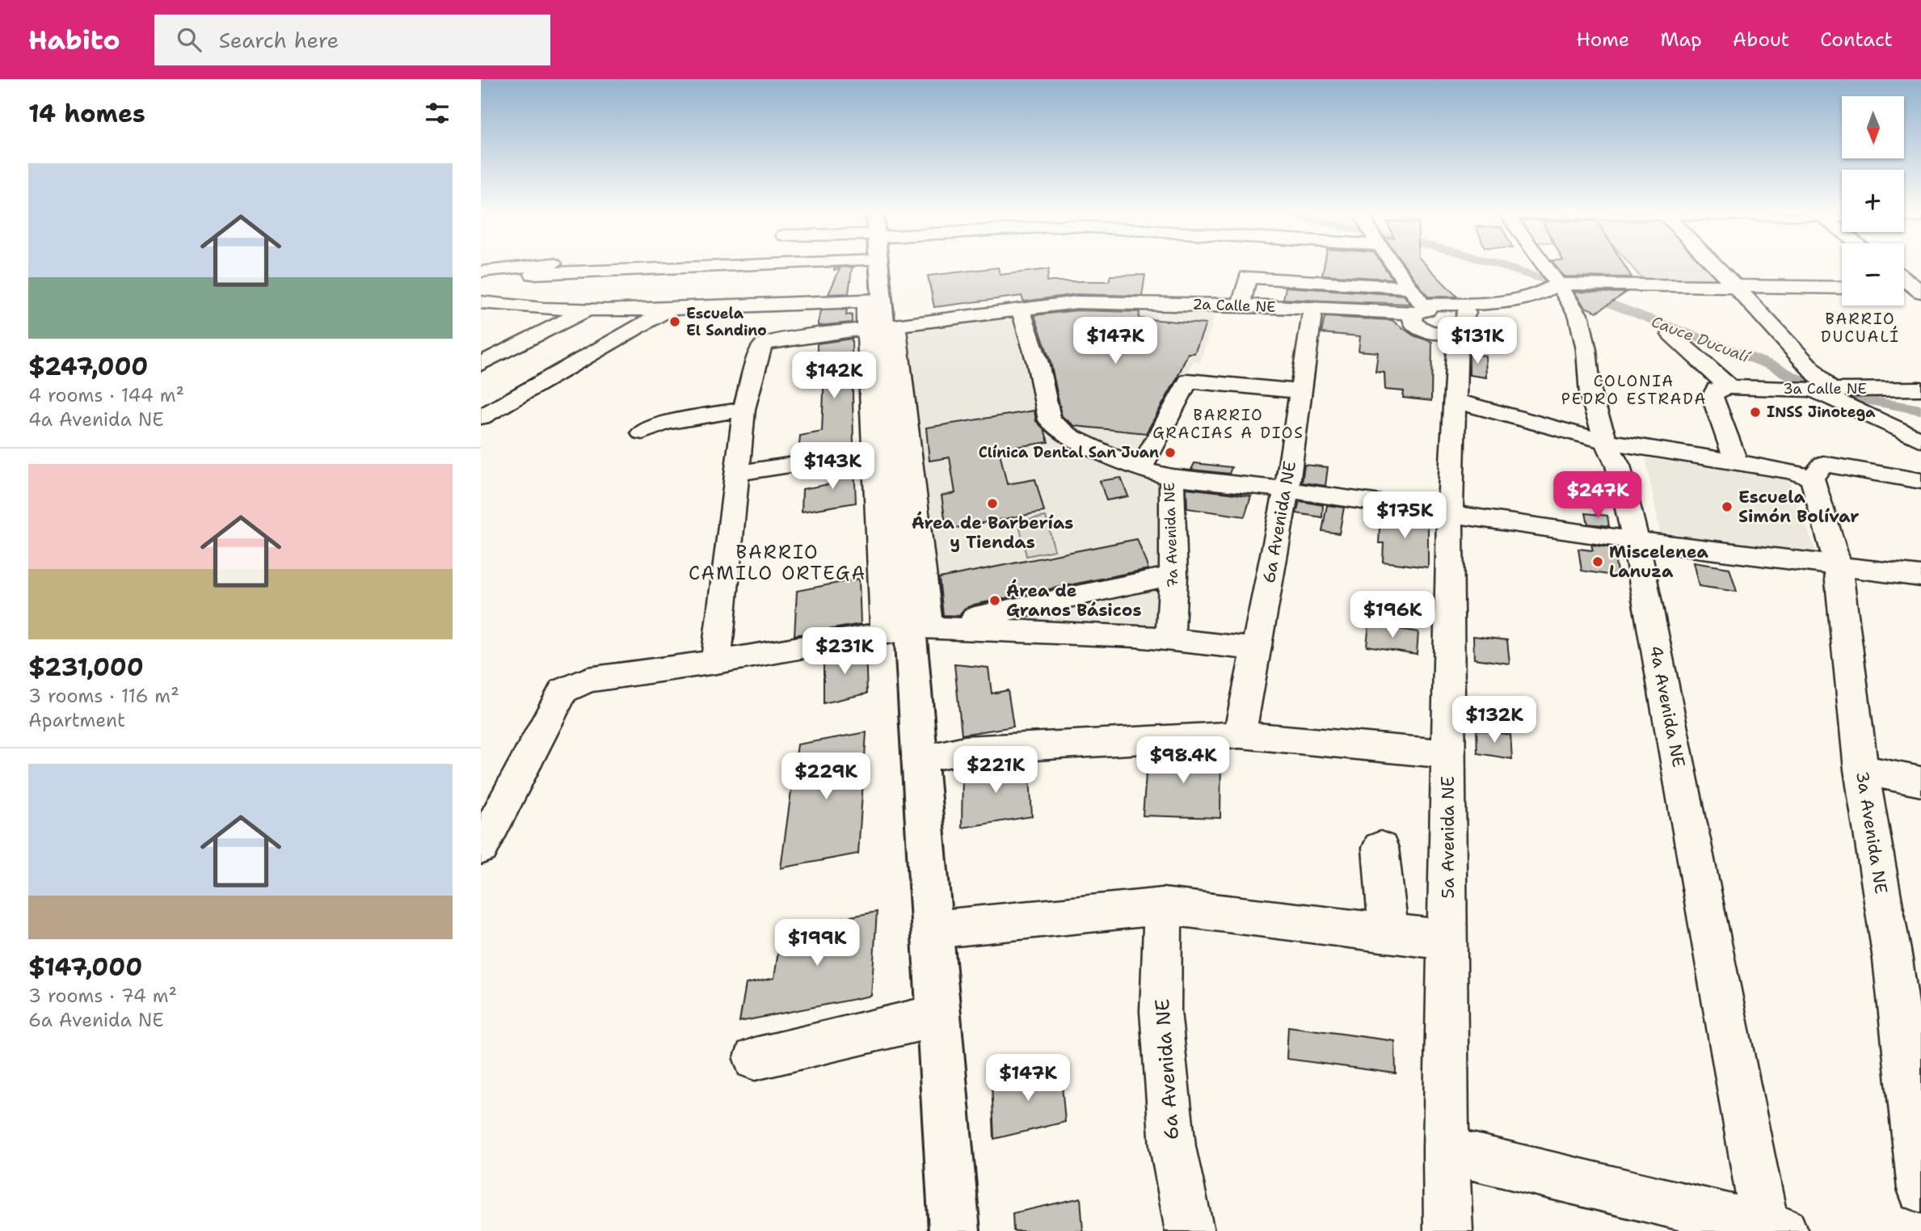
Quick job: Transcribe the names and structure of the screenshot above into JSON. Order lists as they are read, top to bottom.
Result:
{
  "streets": {
    "street": [
      "2a Calle NE",
      "3a Calle NE",
      "6a Avenida NE",
      "7a Avenida NE",
      "4a Avenida NE",
      "3a Avenida NE",
      "5a Avenida NE"
    ]
  },
  "crossings": [
    ["2a Calle NE", "6a Avenida NE"],
    ["2a Calle NE", "7a Avenida NE"],
    ["2a Calle NE", "5a Avenida NE"]
  ],
  "districts": [
    "BARRIO DUCUALÍ",
    "COLONIA PEDRO ESTRADA",
    "BARRIO GRACIAS A DIOS",
    "BARRIO CAMILO ORTEGA"
  ],
  "water": ["Cauce Ducualí"],
  "places": [
    "Escuela El Sandino",
    "INSS Jinotega",
    "Clínica Dental San Juan",
    "Área de Barberías y Tiendas",
    "Escuela Simón Bolívar",
    "Miscelenea Lanuza",
    "Área de Granos Básicos"
  ],
  "north": "bottom",
  "page": {
    "header": "Habito",
    "search": "Search here",
    "nav": [
      "Home",
      "Map",
      "About",
      "Contact"
    ],
    "heading": "14 homes",
    "map_buttons": ["+", "−"],
    "list": [
      {
        "name": "$247,000",
        "note": "4 rooms · 144 m² · 4a Avenida NE"
      },
      {
        "name": "$231,000",
        "note": "3 rooms · 116 m² · Apartment"
      },
      {
        "name": "$147,000",
        "note": "3 rooms · 74 m² · 6a Avenida NE"
      }
    ],
    "price": [
      "$147K",
      "$131K",
      "$142K",
      "$143K",
      "$247K",
      "$175K",
      "$196K",
      "$231K",
      "$132K",
      "$98.4K",
      "$221K",
      "$229K",
      "$199K",
      "$147K"
    ]
  }
}
